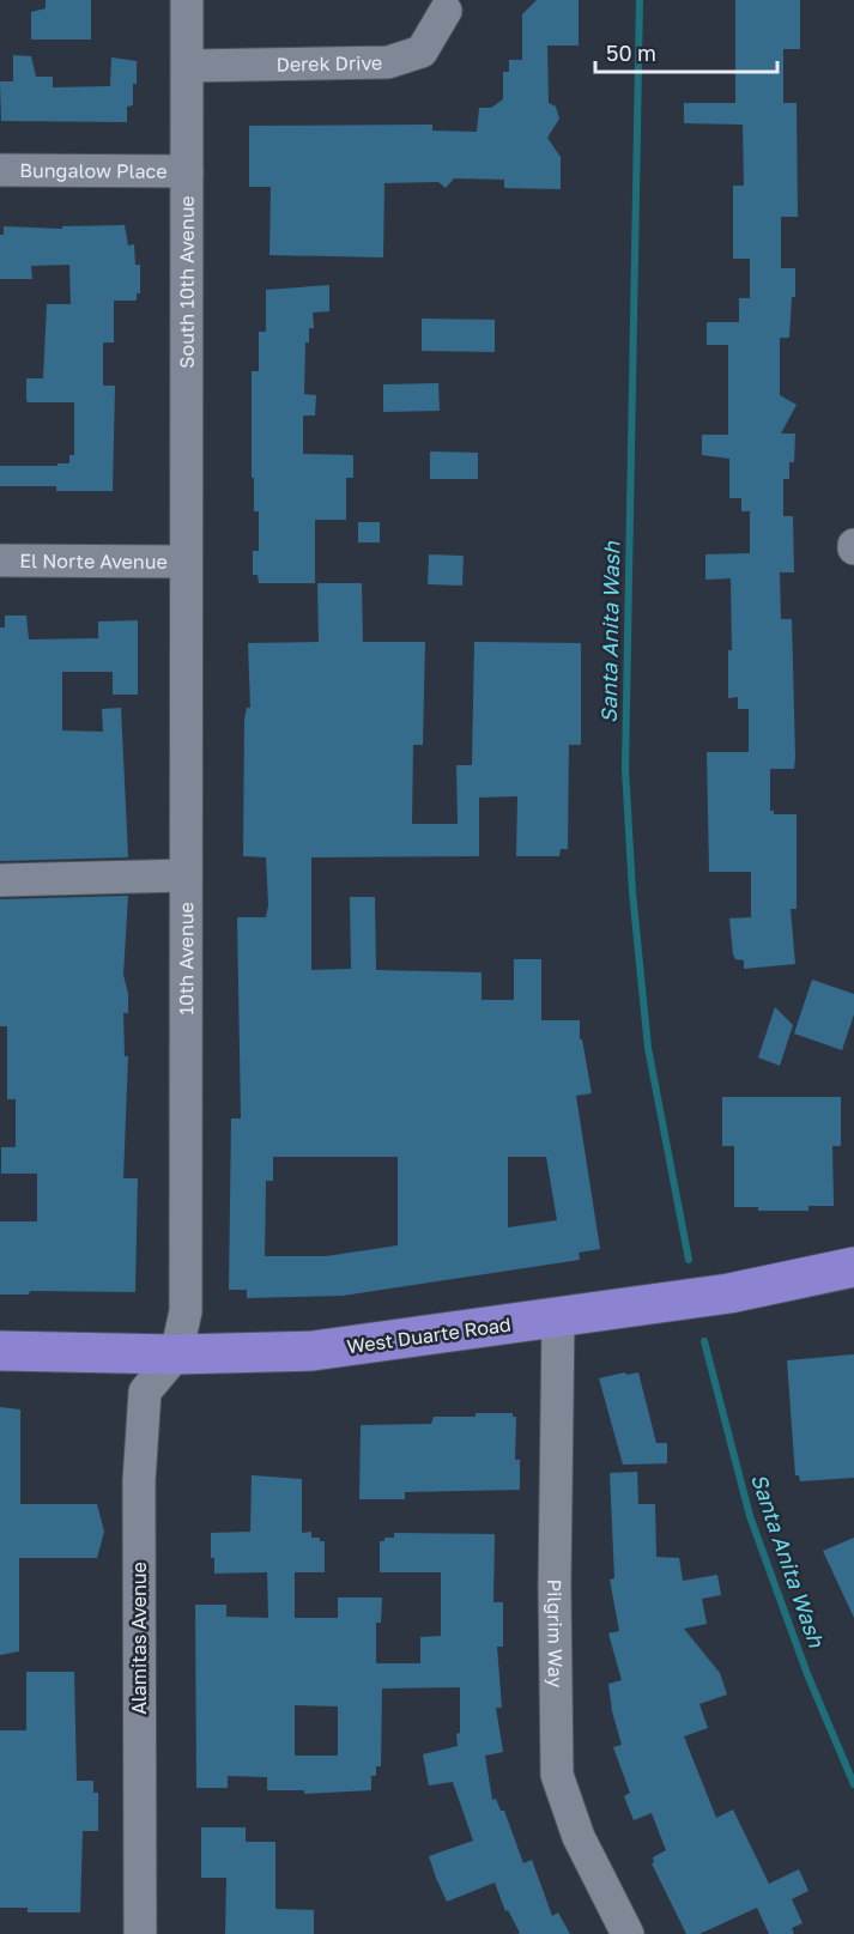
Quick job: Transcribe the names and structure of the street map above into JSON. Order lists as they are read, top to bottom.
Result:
{
  "streets": {
    "main road": ["West Duarte Road"],
    "street": [
      "Derek Drive",
      "Bungalow Place",
      "South 10th Avenue",
      "El Norte Avenue",
      "10th Avenue",
      "Pilgrim Way",
      "Alamitas Avenue"
    ]
  },
  "crossings": [
    ["Derek Drive", "South 10th Avenue"],
    ["Bungalow Place", "South 10th Avenue"],
    ["South 10th Avenue", "El Norte Avenue"],
    ["South 10th Avenue", "10th Avenue"],
    ["El Norte Avenue", "10th Avenue"],
    ["10th Avenue", "West Duarte Road"],
    ["10th Avenue", "Alamitas Avenue"],
    ["West Duarte Road", "Pilgrim Way"],
    ["West Duarte Road", "Alamitas Avenue"]
  ],
  "water": ["Santa Anita Wash"],
  "scale_bar": "50 m"
}
